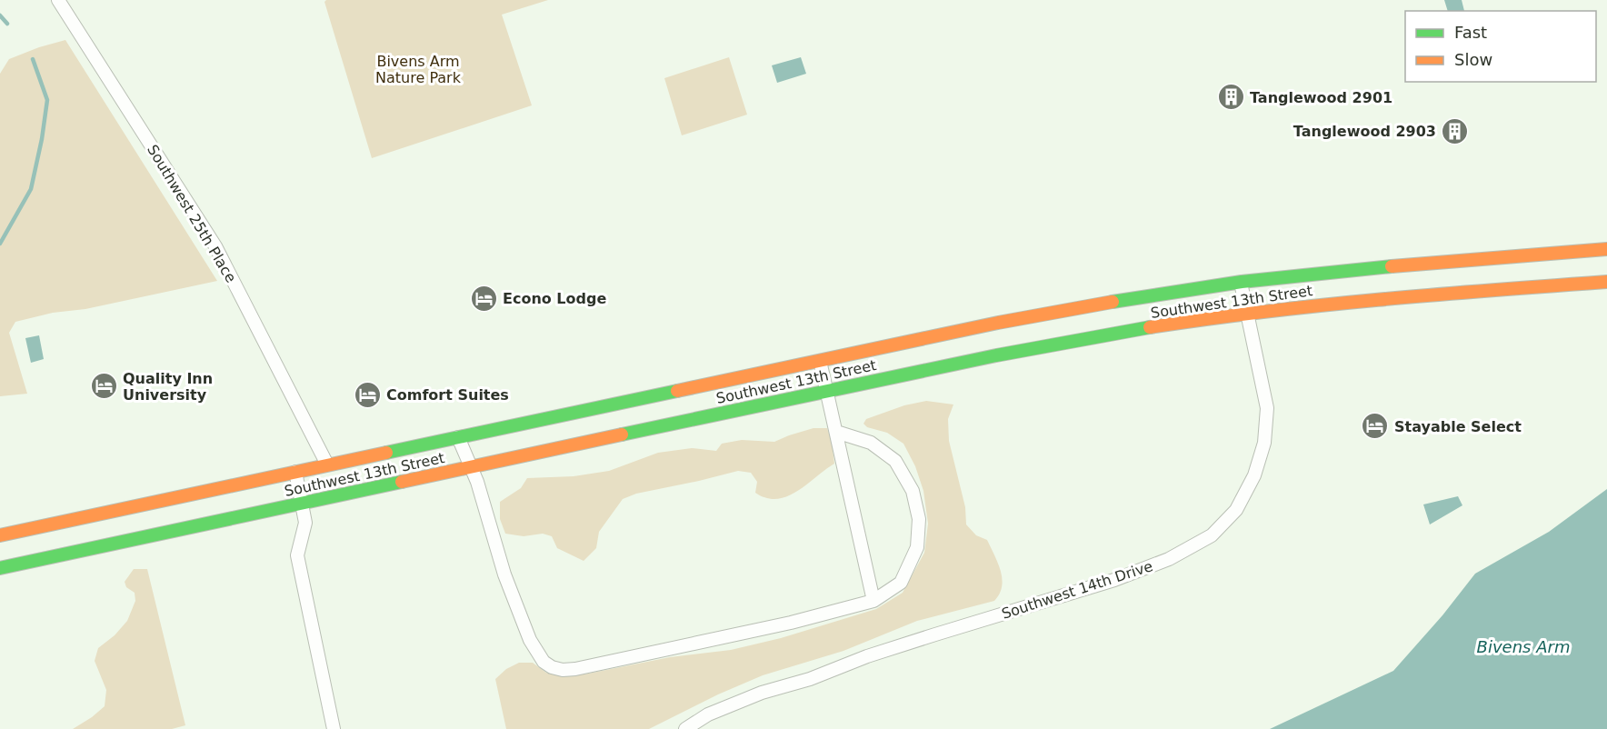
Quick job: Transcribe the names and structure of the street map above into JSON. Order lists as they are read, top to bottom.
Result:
{
  "streets": {
    "main road": ["Southwest 13th Street"],
    "street": ["Southwest 25th Place", "Southwest 14th Drive"]
  },
  "crossings": [
    ["Southwest 25th Place", "Southwest 13th Street"],
    ["Southwest 13th Street", "Southwest 14th Drive"]
  ],
  "water": ["Bivens Arm"],
  "parks": ["Bivens Arm Nature Park"],
  "places": {
    "building": ["Tanglewood 2901", "Tanglewood 2903"],
    "hotel": [
      "Econo Lodge",
      "Quality Inn University",
      "Comfort Suites",
      "Stayable Select"
    ]
  },
  "legend": ["Fast", "Slow"]
}
